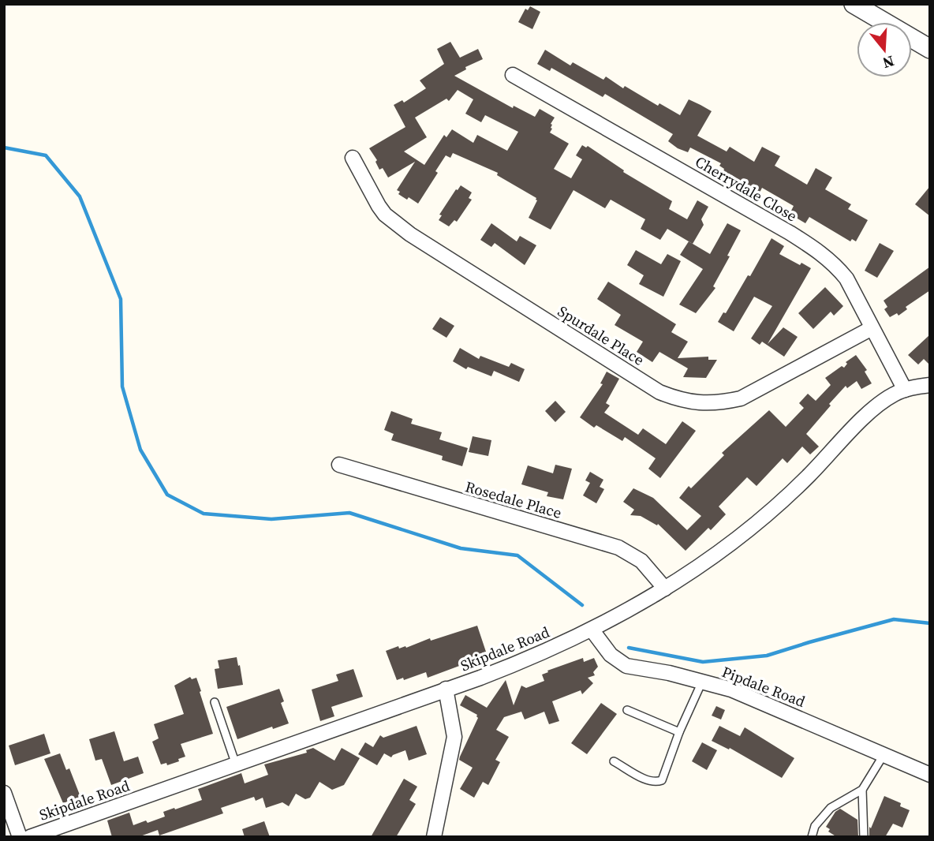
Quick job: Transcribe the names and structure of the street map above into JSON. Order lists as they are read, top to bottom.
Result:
{
  "streets": {
    "street": [
      "Cherrydale Close",
      "Spurdale Place",
      "Rosedale Place",
      "Skipdale Road",
      "Pipdale Road"
    ]
  },
  "crossings": [
    ["Cherrydale Close", "Spurdale Place"],
    ["Cherrydale Close", "Skipdale Road"],
    ["Rosedale Place", "Skipdale Road"],
    ["Skipdale Road", "Pipdale Road"]
  ],
  "north": "bottom"
}
